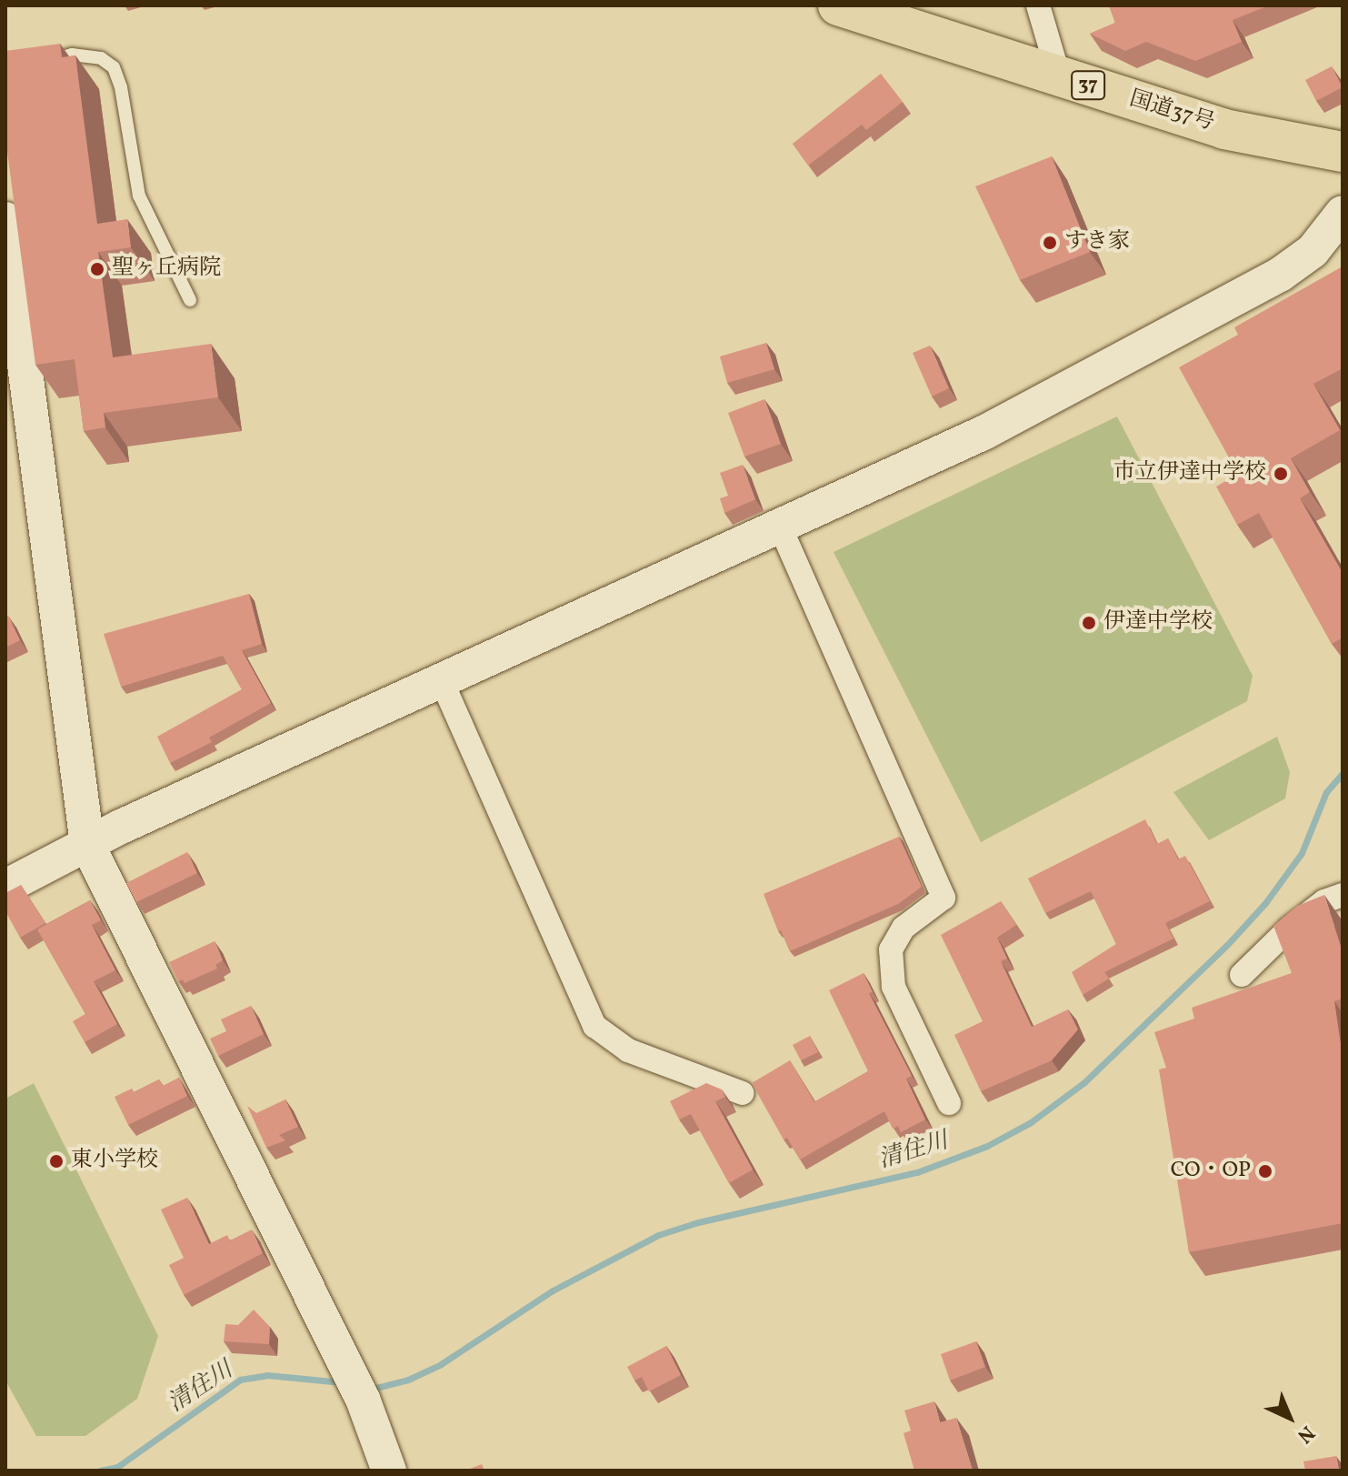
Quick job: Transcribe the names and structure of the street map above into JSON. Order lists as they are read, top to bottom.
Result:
{
  "streets": {
    "highway": ["37", "国道37号"]
  },
  "water": ["清住川"],
  "places": [
    "すき家",
    "聖ヶ丘病院",
    "市立伊達中学校",
    "伊達中学校",
    "東小学校",
    "CO・OP"
  ],
  "north": "bottom right"
}
